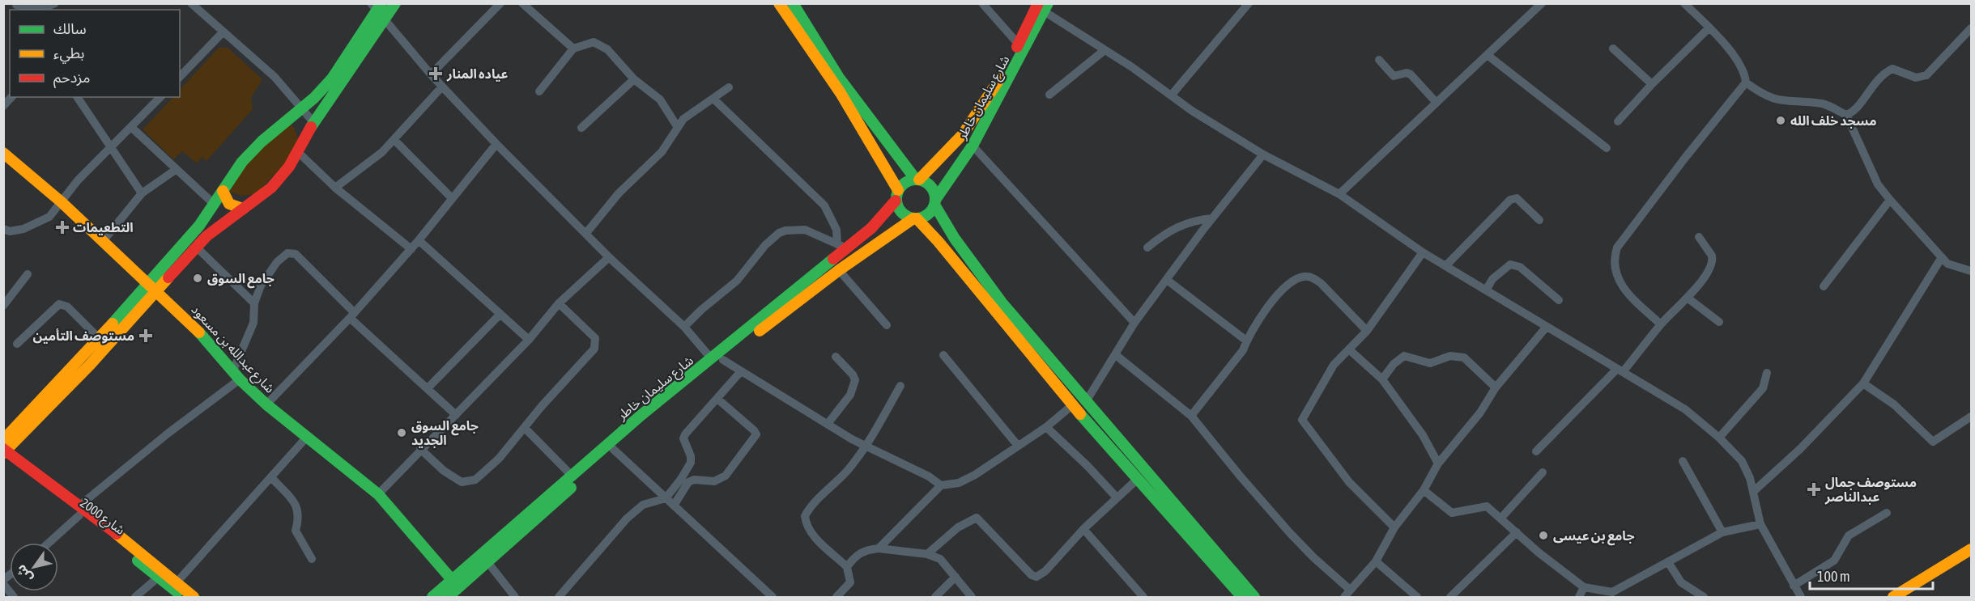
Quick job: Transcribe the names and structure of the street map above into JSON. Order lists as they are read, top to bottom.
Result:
{
  "streets": {
    "main road": ["شارع سليمان خاطر", "شارع عبدالله بن مسعود", "شارع 2000"]
  },
  "crossings": [
    ["شارع سليمان خاطر", "شارع عبدالله بن مسعود"]
  ],
  "places": {
    "health": [
      "عياده المنار",
      "التطعيمات",
      "مستوصف التأمين",
      "مستوصف جمال عبدالناصر"
    ],
    "other": [
      "مسجد خلف الله",
      "جامع السوق",
      "جامع السوق الجديد",
      "جامع بن عيسى"
    ]
  },
  "legend": ["سالك", "بطيء", "مزدحم"],
  "scale_bar": "100 m",
  "north": "bottom left"
}
